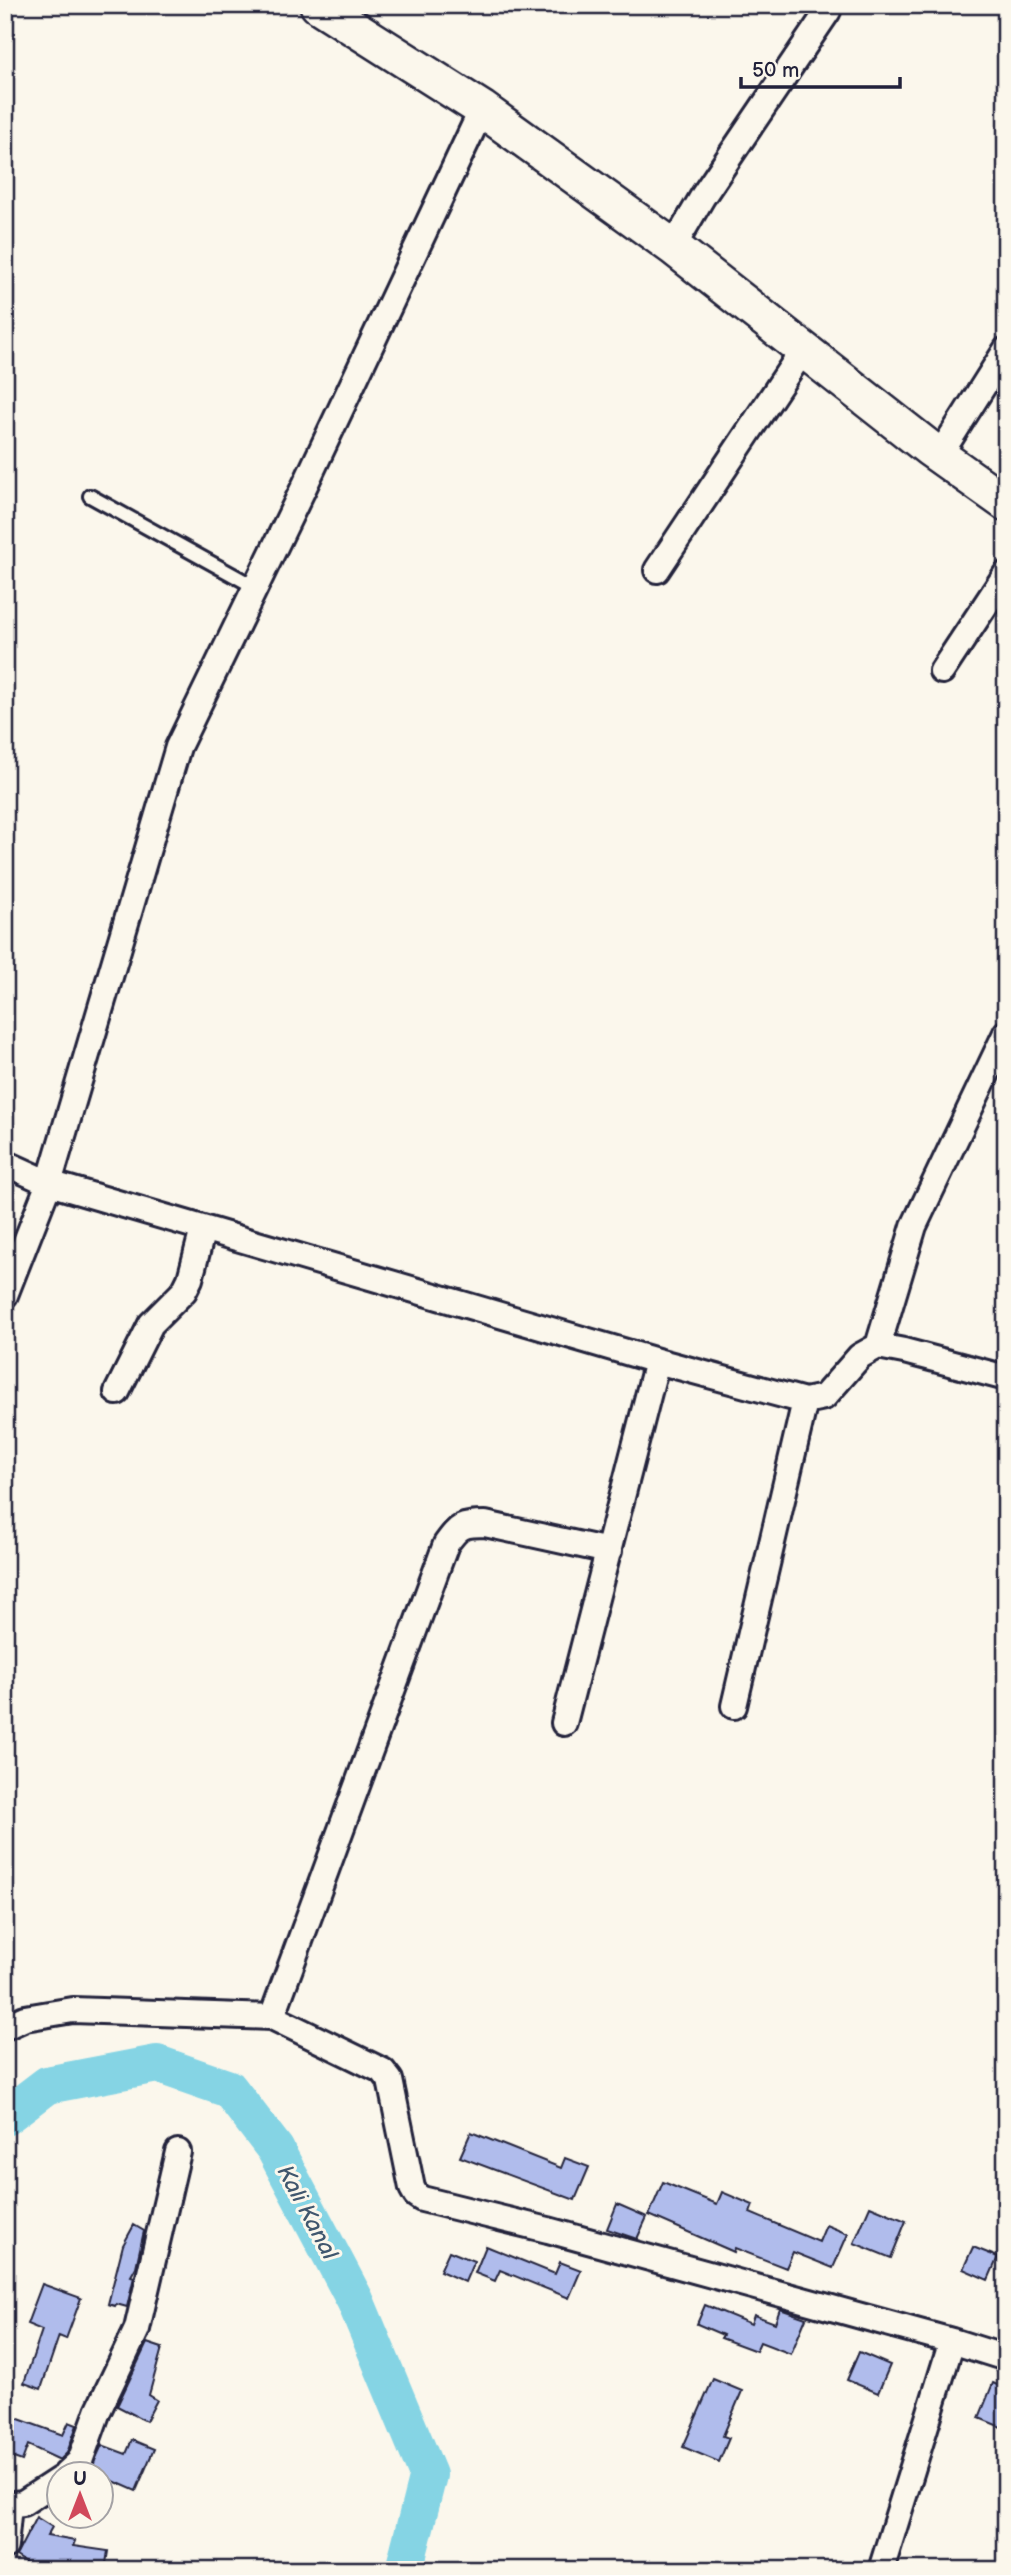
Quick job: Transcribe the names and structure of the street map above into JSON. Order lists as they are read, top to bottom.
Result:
{
  "water": ["Kali Kanal"],
  "scale_bar": "50 m",
  "north": "top"
}
